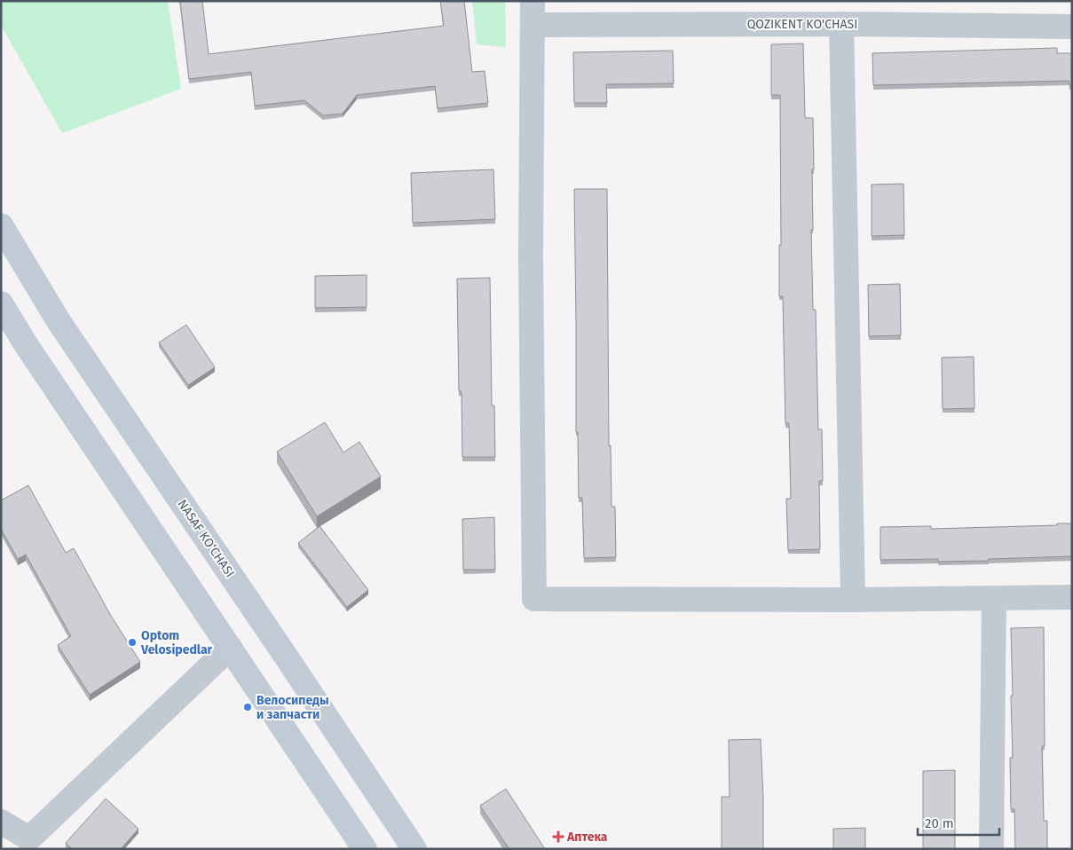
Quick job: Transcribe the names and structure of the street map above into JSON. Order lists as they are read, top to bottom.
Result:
{
  "streets": {
    "main road": ["NASAF KO‘CHASI"],
    "street": ["QOZIKENT KO'CHASI"]
  },
  "places": {
    "other": ["Optom Velosipedlar", "Велосипеды и запчасти"],
    "health": ["Аптека"]
  },
  "scale_bar": "20 m"
}
